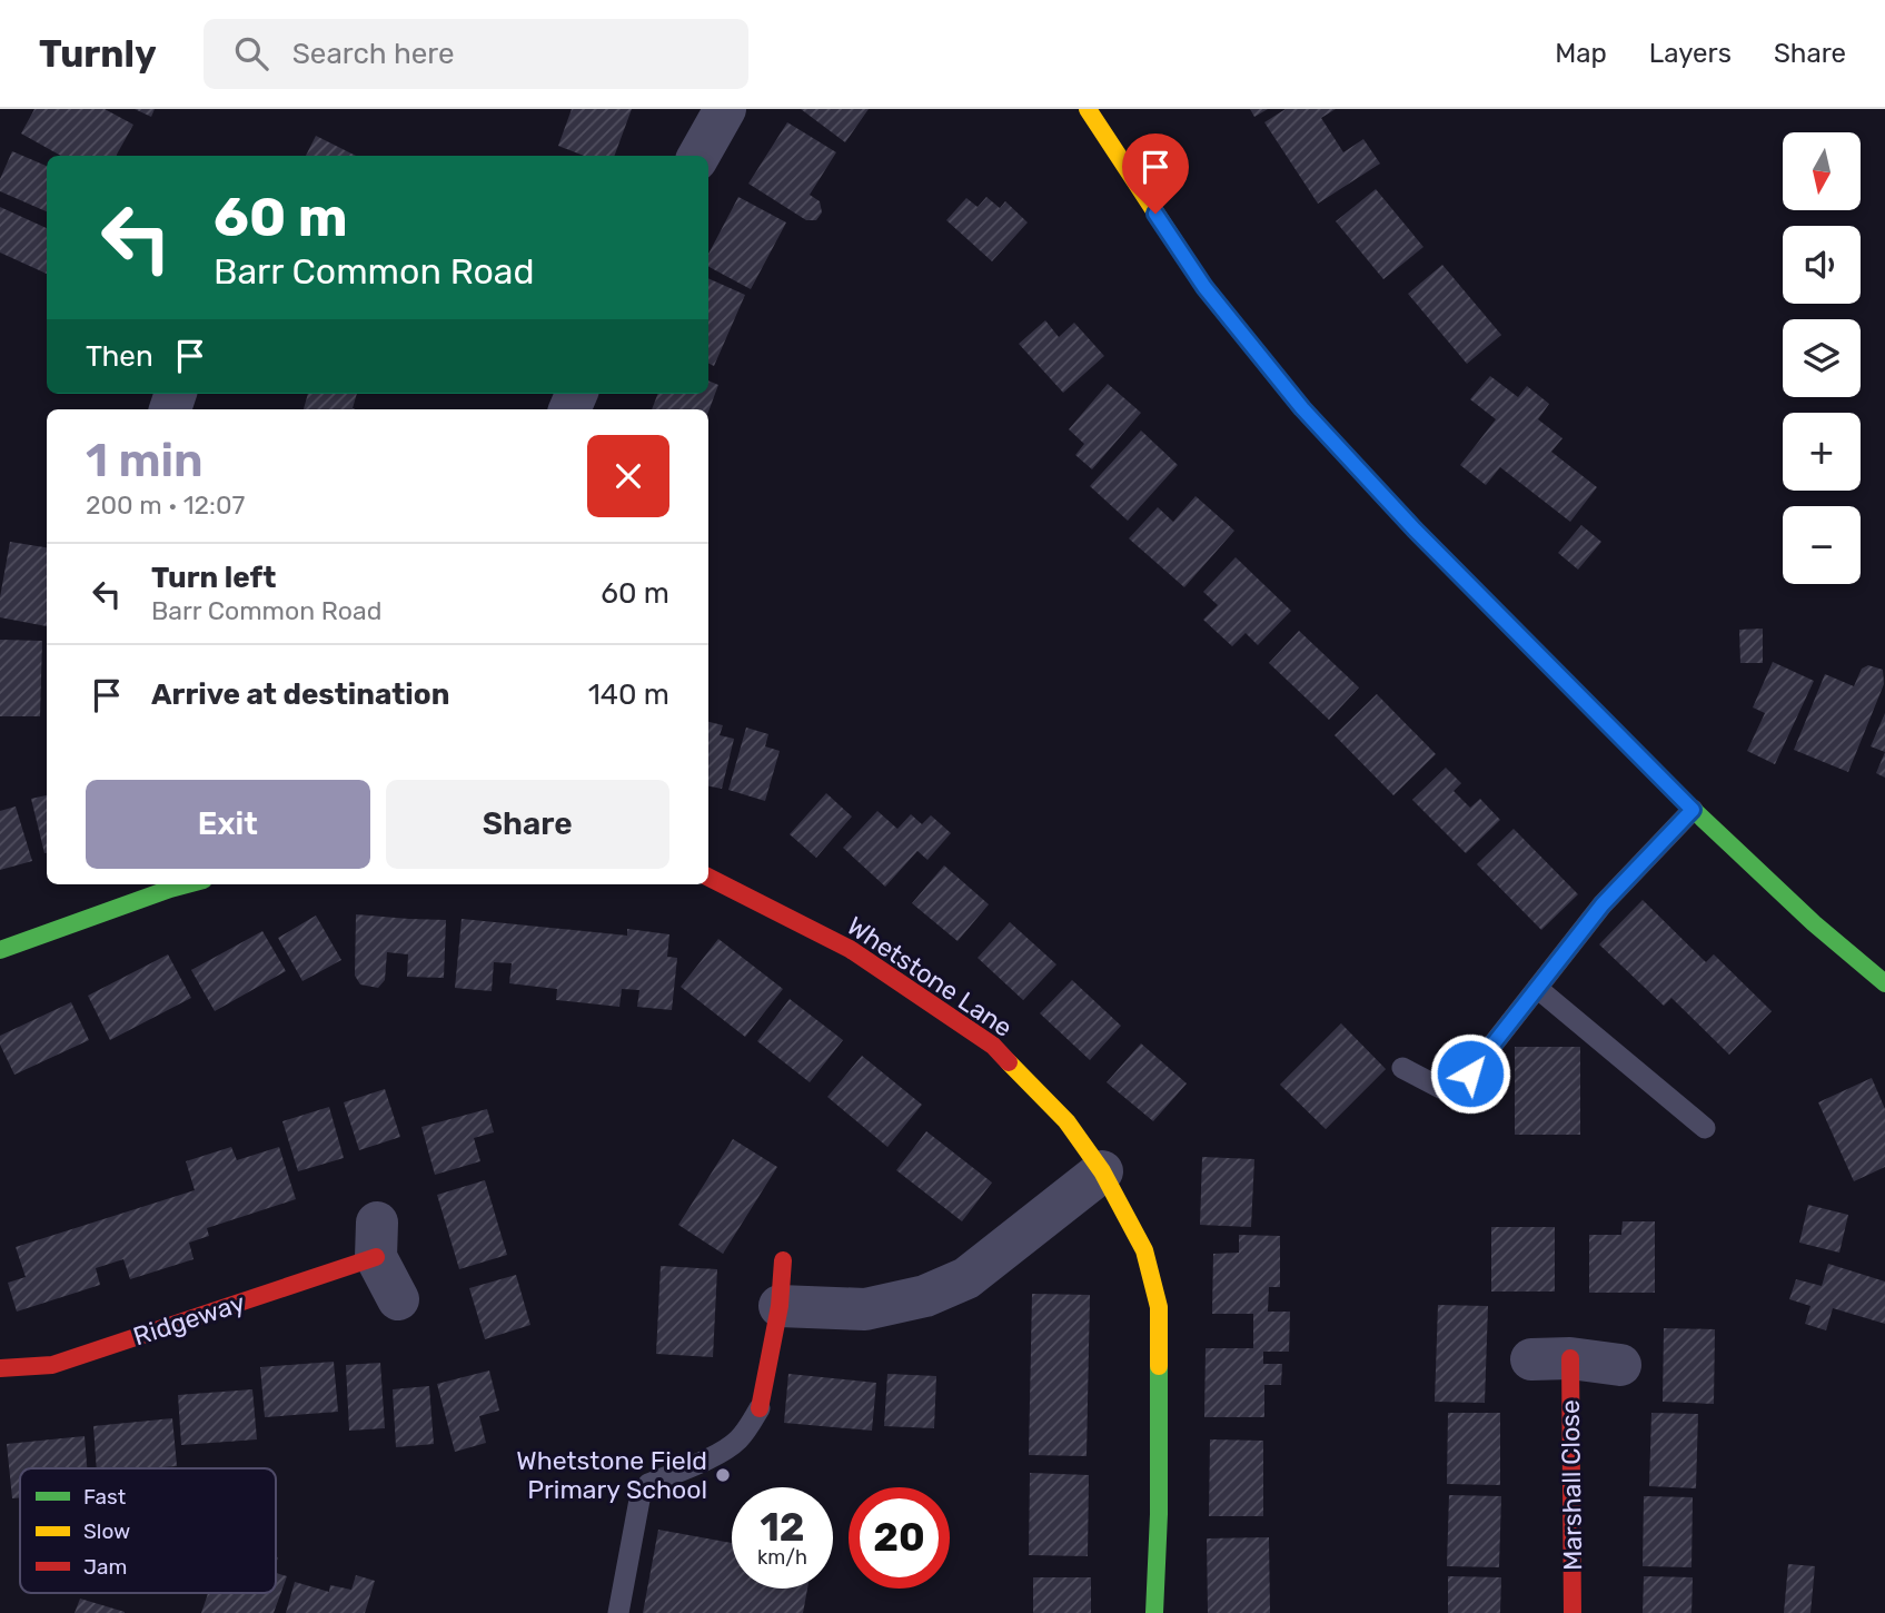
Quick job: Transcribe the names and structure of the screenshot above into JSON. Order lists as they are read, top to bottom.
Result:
{
  "streets": {
    "street": ["Whetstone Lane", "Ridgeway", "Marshall Close"]
  },
  "places": ["Whetstone Field Primary School"],
  "legend": ["Fast", "Slow", "Jam"],
  "north": "bottom",
  "page": {
    "header": "Turnly",
    "search": "Search here",
    "nav": ["Map", "Layers", "Share"],
    "map_buttons": ["+", "−"],
    "turn": ["60 m", "Barr Common Road"],
    "then": "Then",
    "heading": ["1 min", "200 m · 12:07"],
    "list": [
      {
        "name": "Turn left",
        "note": "Barr Common Road",
        "value": "60 m"
      },
      {
        "name": "Arrive at destination",
        "value": "140 m"
      }
    ],
    "buttons": ["Exit", "Share"],
    "speed": "12 km/h",
    "limit": "20"
  }
}
